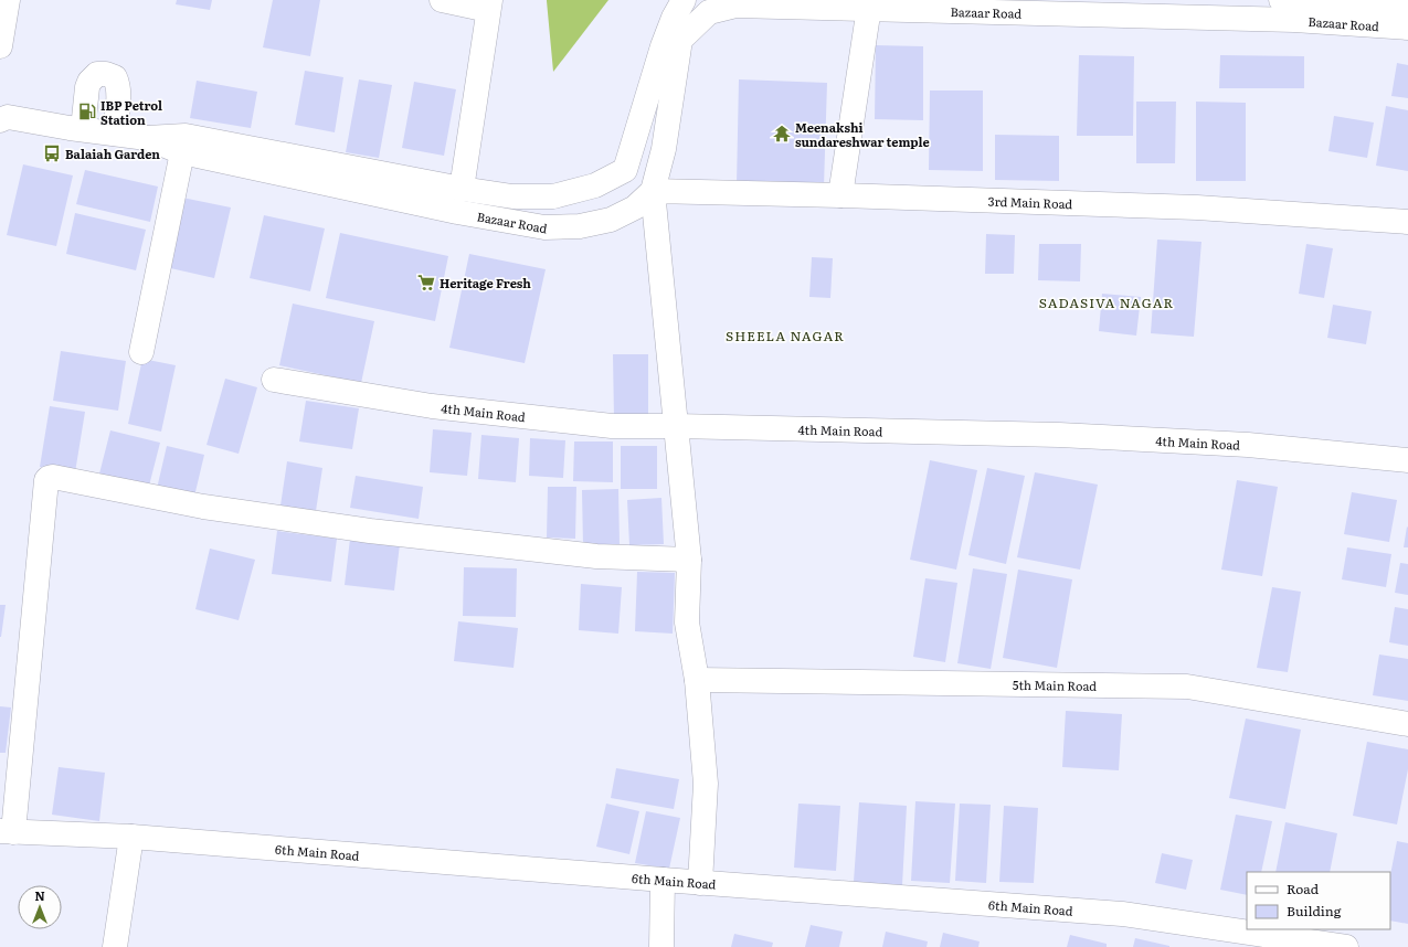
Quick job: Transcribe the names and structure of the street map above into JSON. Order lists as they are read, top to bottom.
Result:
{
  "streets": {
    "street": [
      "Bazaar Road",
      "3rd Main Road",
      "4th Main Road",
      "5th Main Road",
      "6th Main Road"
    ]
  },
  "crossings": [
    ["Bazaar Road", "3rd Main Road"]
  ],
  "districts": ["SADASIVA NAGAR", "SHEELA NAGAR"],
  "places": {
    "fuel station": ["IBP Petrol Station"],
    "temple": ["Meenakshi sundareshwar temple"],
    "bus stop": ["Balaiah Garden"],
    "supermarket": ["Heritage Fresh"]
  },
  "legend": ["Road", "Building"],
  "north": "top"
}
